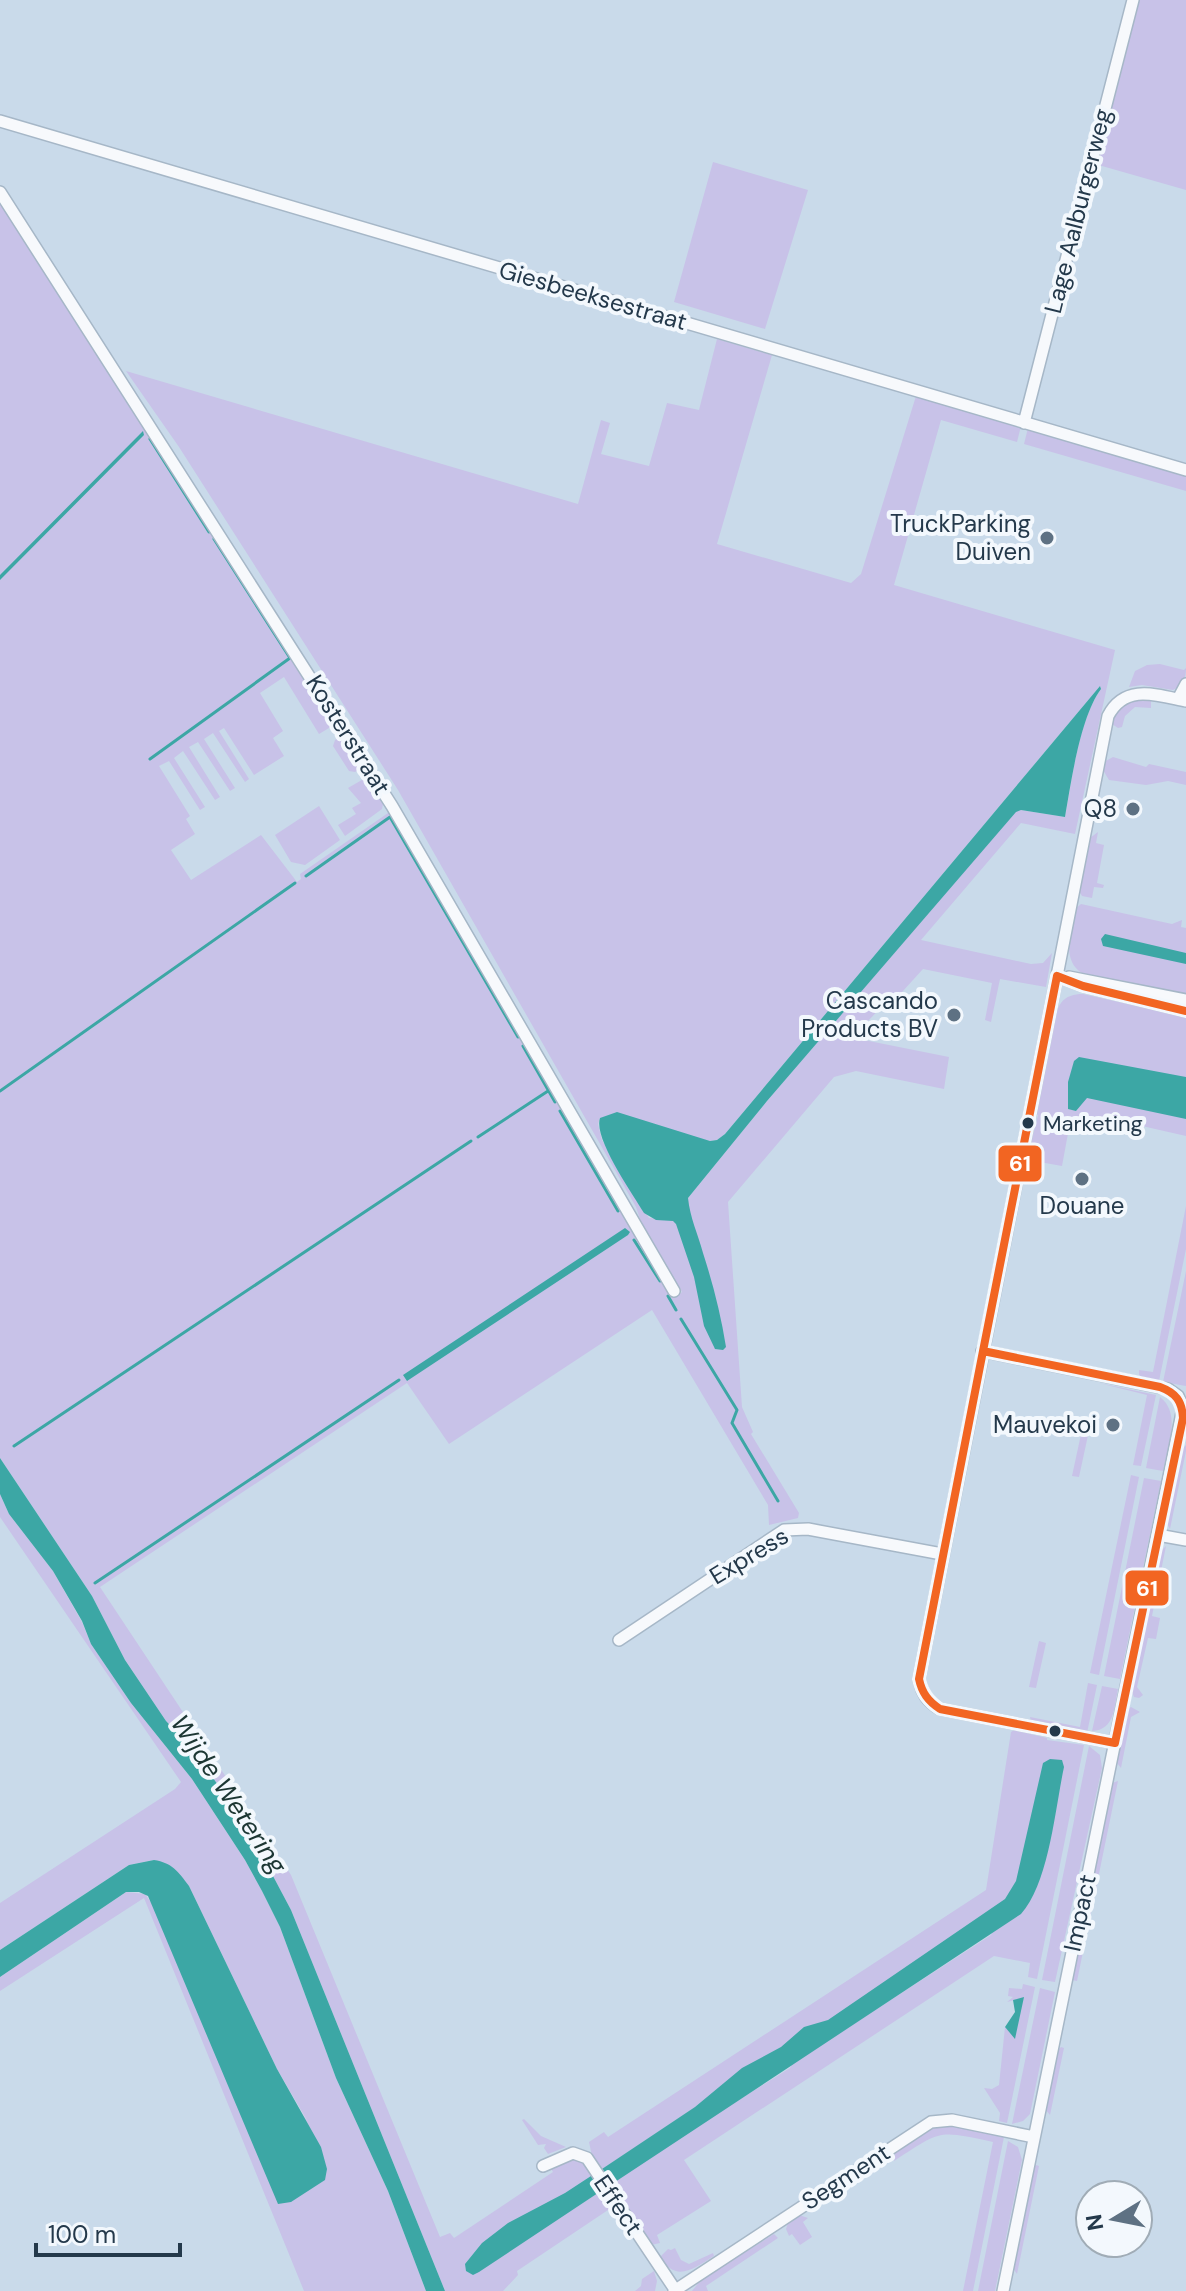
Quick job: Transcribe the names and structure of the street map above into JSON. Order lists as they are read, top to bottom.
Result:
{
  "streets": {
    "street": [
      "Lage Aalburgerweg",
      "Giesbeeksestraat",
      "Kosterstraat",
      "Express",
      "Impact",
      "Segment",
      "Effect"
    ]
  },
  "crossings": [
    ["Lage Aalburgerweg", "Giesbeeksestraat"],
    ["Impact", "Segment"],
    ["Segment", "Effect"]
  ],
  "water": ["Wijde Wetering"],
  "places": [
    "TruckParking Duiven",
    "Q8",
    "Cascando Products BV",
    "Marketing",
    "Douane",
    "Mauvekoi"
  ],
  "lines": ["transit line 61"],
  "scale_bar": "100 m",
  "north": "left"
}
